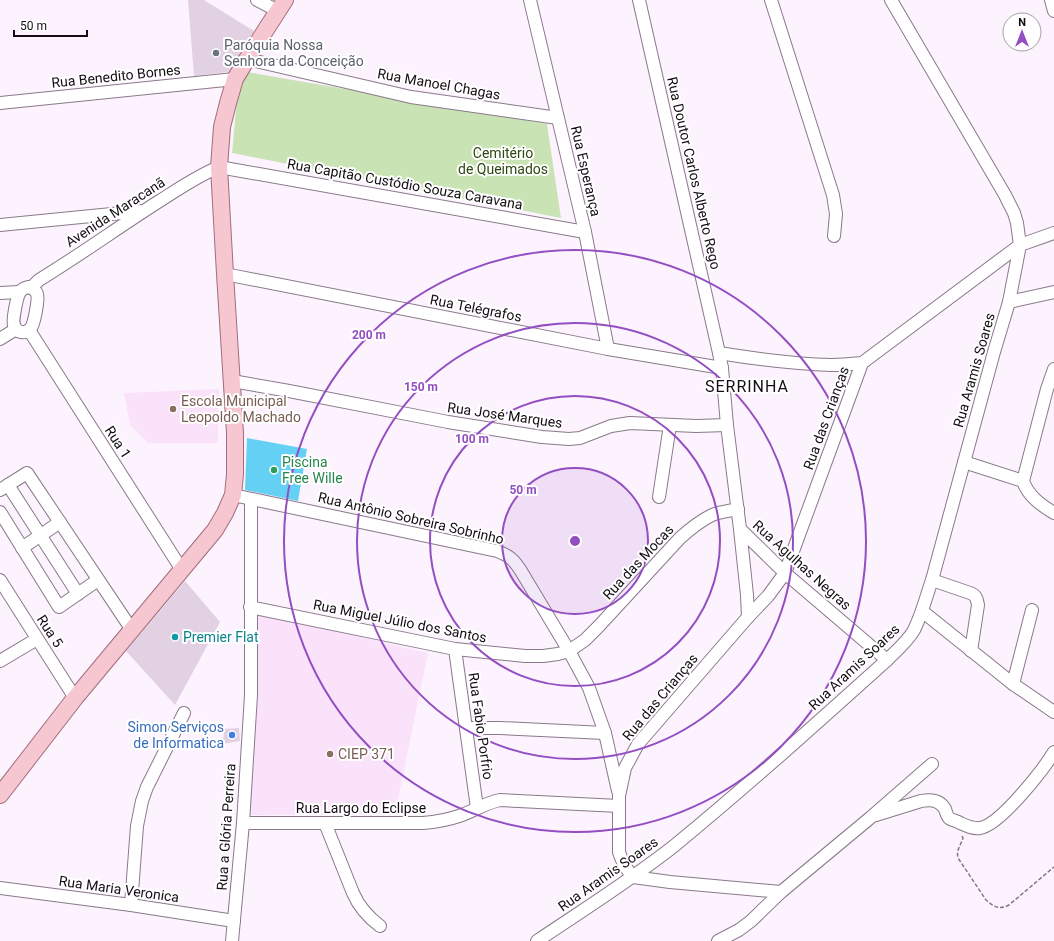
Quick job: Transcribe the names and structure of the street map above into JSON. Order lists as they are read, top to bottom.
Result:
{
  "streets": {
    "street": [
      "Rua Benedito Bornes",
      "Rua Manoel Chagas",
      "Rua Esperança",
      "Rua Doutor Carlos Alberto Rego",
      "Rua Capitão Custódio Souza Caravana",
      "Avenida Maracanã",
      "Rua Telégrafos",
      "Rua Aramis Soares",
      "Rua José Marques",
      "Rua das Crianças",
      "Rua 1",
      "Rua Antônio Sobreira Sobrinho",
      "Rua das Mocas",
      "Rua Agulhas Negras",
      "Rua Miguel Júlio dos Santos",
      "Rua 5",
      "Rua Fabio Porfrio",
      "Rua Largo do Eclipse",
      "Rua a Glória Perreira",
      "Rua Maria Veronica"
    ]
  },
  "crossings": [
    ["Rua Manoel Chagas", "Rua Esperança"],
    ["Rua Esperança", "Rua Capitão Custódio Souza Caravana"],
    ["Rua Esperança", "Rua Telégrafos"],
    ["Rua Doutor Carlos Alberto Rego", "Rua Agulhas Negras"],
    ["Rua Capitão Custódio Souza Caravana", "Avenida Maracanã"],
    ["Rua Telégrafos", "Rua Agulhas Negras"],
    ["Rua Aramis Soares", "Rua das Crianças"],
    ["Rua Aramis Soares", "Rua Agulhas Negras"],
    ["Rua José Marques", "Rua Agulhas Negras"],
    ["Rua das Crianças", "Rua Antônio Sobreira Sobrinho"],
    ["Rua das Crianças", "Rua Agulhas Negras"],
    ["Rua das Crianças", "Rua Largo do Eclipse"],
    ["Rua Antônio Sobreira Sobrinho", "Rua das Mocas"],
    ["Rua Antônio Sobreira Sobrinho", "Rua Miguel Júlio dos Santos"],
    ["Rua Antônio Sobreira Sobrinho", "Rua Largo do Eclipse"],
    ["Rua Antônio Sobreira Sobrinho", "Rua a Glória Perreira"],
    ["Rua das Mocas", "Rua Agulhas Negras"],
    ["Rua das Mocas", "Rua Miguel Júlio dos Santos"],
    ["Rua Miguel Júlio dos Santos", "Rua Fabio Porfrio"],
    ["Rua Miguel Júlio dos Santos", "Rua a Glória Perreira"],
    ["Rua Fabio Porfrio", "Rua Largo do Eclipse"],
    ["Rua Largo do Eclipse", "Rua a Glória Perreira"],
    ["Rua a Glória Perreira", "Rua Maria Veronica"]
  ],
  "districts": ["SERRINHA"],
  "parks": ["Cemitério de Queimados"],
  "places": [
    "Paróquia Nossa Senhora da Conceição",
    "Escola Municipal Leopoldo Machado",
    "Piscina Free Wille",
    "Premier Flat",
    "Simon Serviços de Informatica",
    "CIEP 371"
  ],
  "scale_bar": "50 m",
  "north": "top",
  "rings": [
    "200 m",
    "150 m",
    "100 m",
    "50 m"
  ]
}
